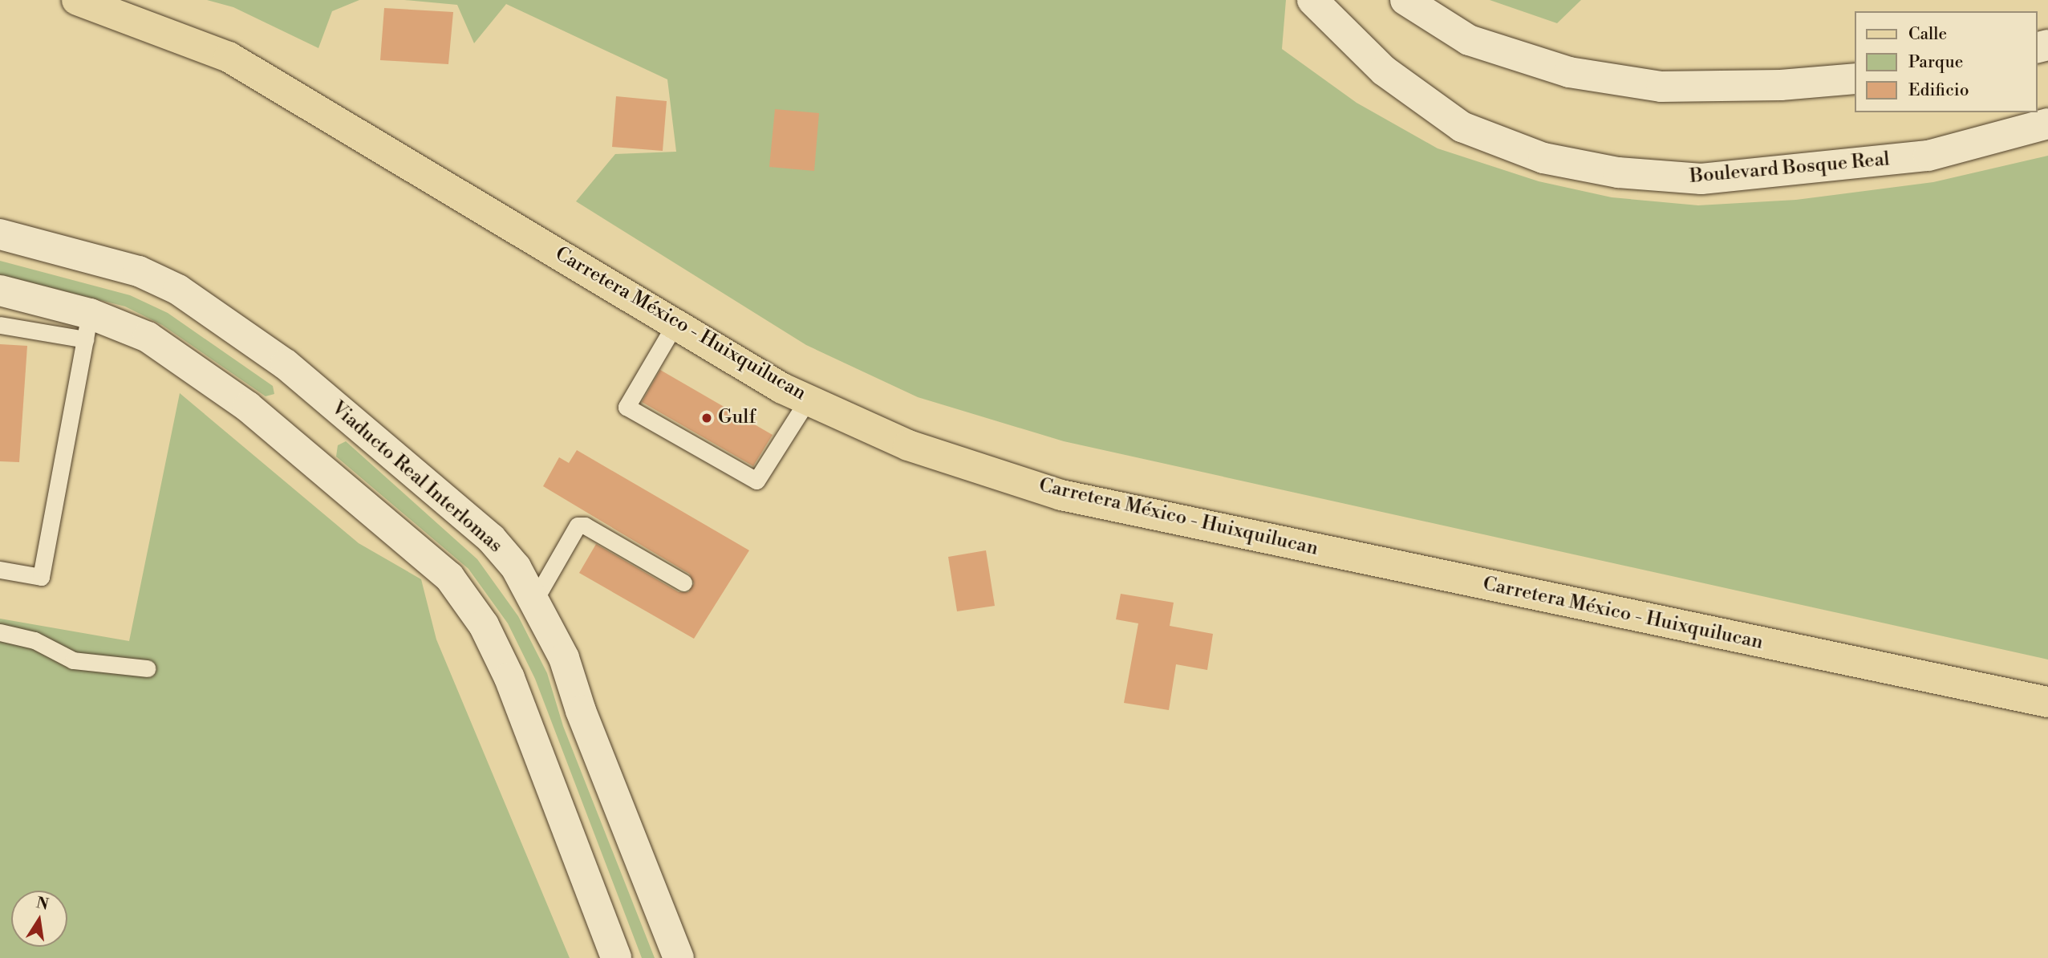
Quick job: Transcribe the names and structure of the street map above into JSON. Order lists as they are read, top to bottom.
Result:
{
  "streets": {
    "main road": ["Boulevard Bosque Real", "Carretera México - Huixquilucan", "Viaducto Real Interlomas"]
  },
  "places": ["Gulf"],
  "legend": ["Calle", "Parque", "Edificio"],
  "north": "top"
}
